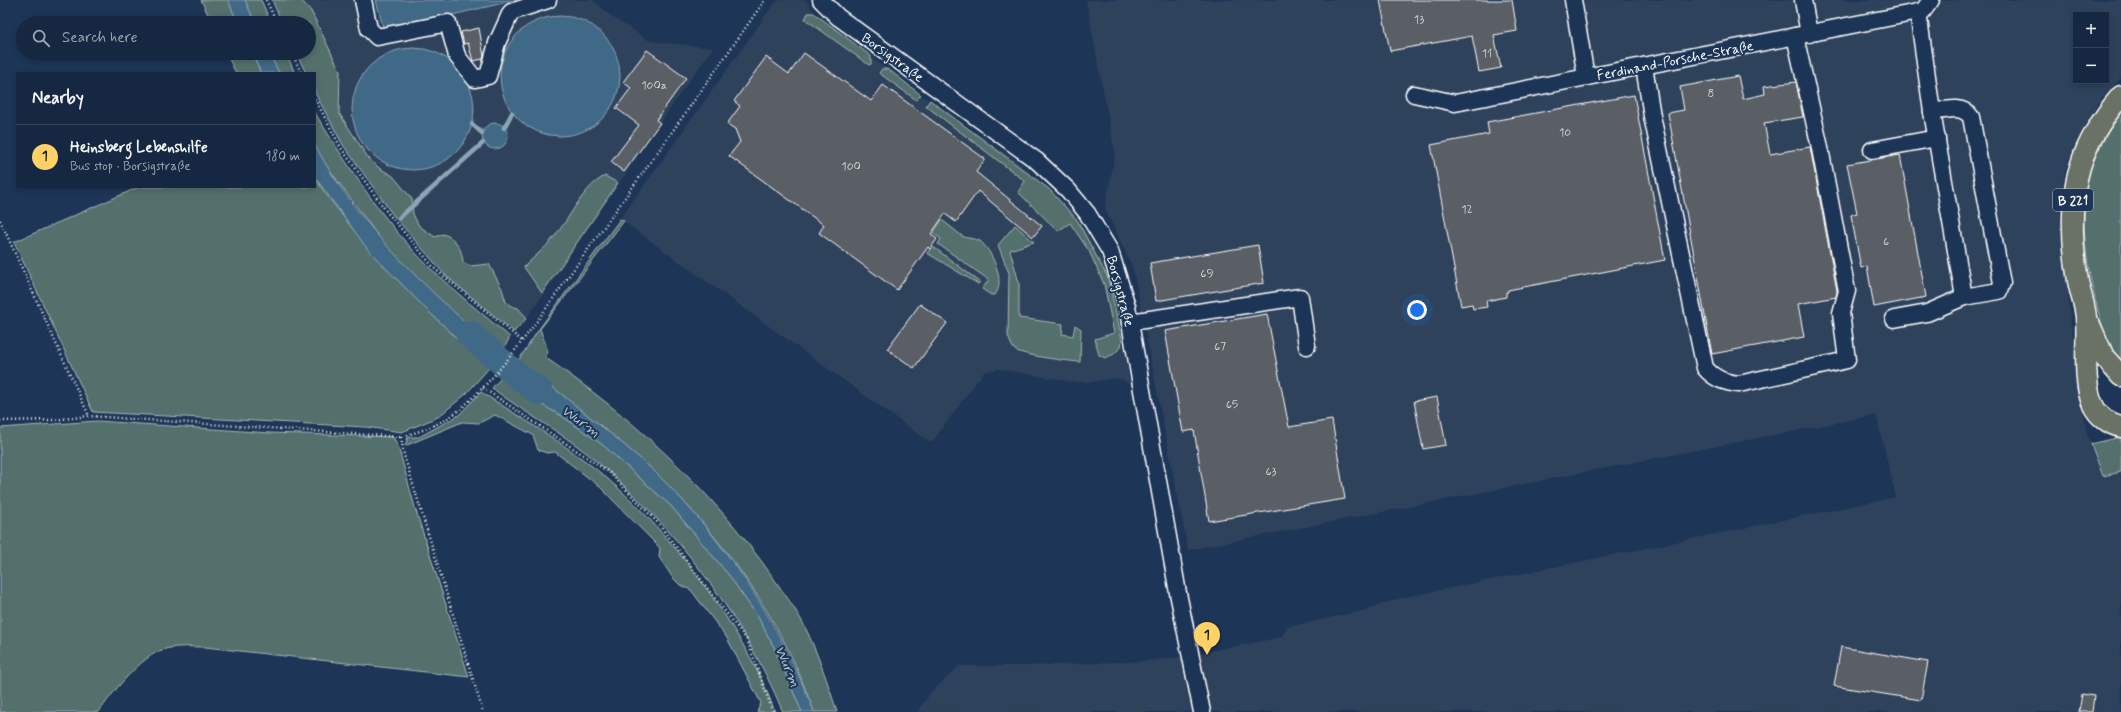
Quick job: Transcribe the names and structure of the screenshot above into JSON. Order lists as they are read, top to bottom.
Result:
{
  "streets": {
    "main road": ["B 221"],
    "street": ["Borsigstraße", "Ferdinand-Porsche-Straße"]
  },
  "water": ["Wurm"],
  "house_numbers": [
    "13",
    "11",
    "100a",
    "8",
    "10",
    "100",
    "12",
    "6",
    "69",
    "67",
    "65",
    "63"
  ],
  "page": {
    "map_buttons": ["+", "−"],
    "search": "Search here",
    "heading": "Nearby",
    "list": [
      {
        "mark": "1",
        "name": "Heinsberg Lebenshilfe",
        "note": "Bus stop · Borsigstraße",
        "value": "180 m"
      }
    ],
    "pins": "1"
  }
}
